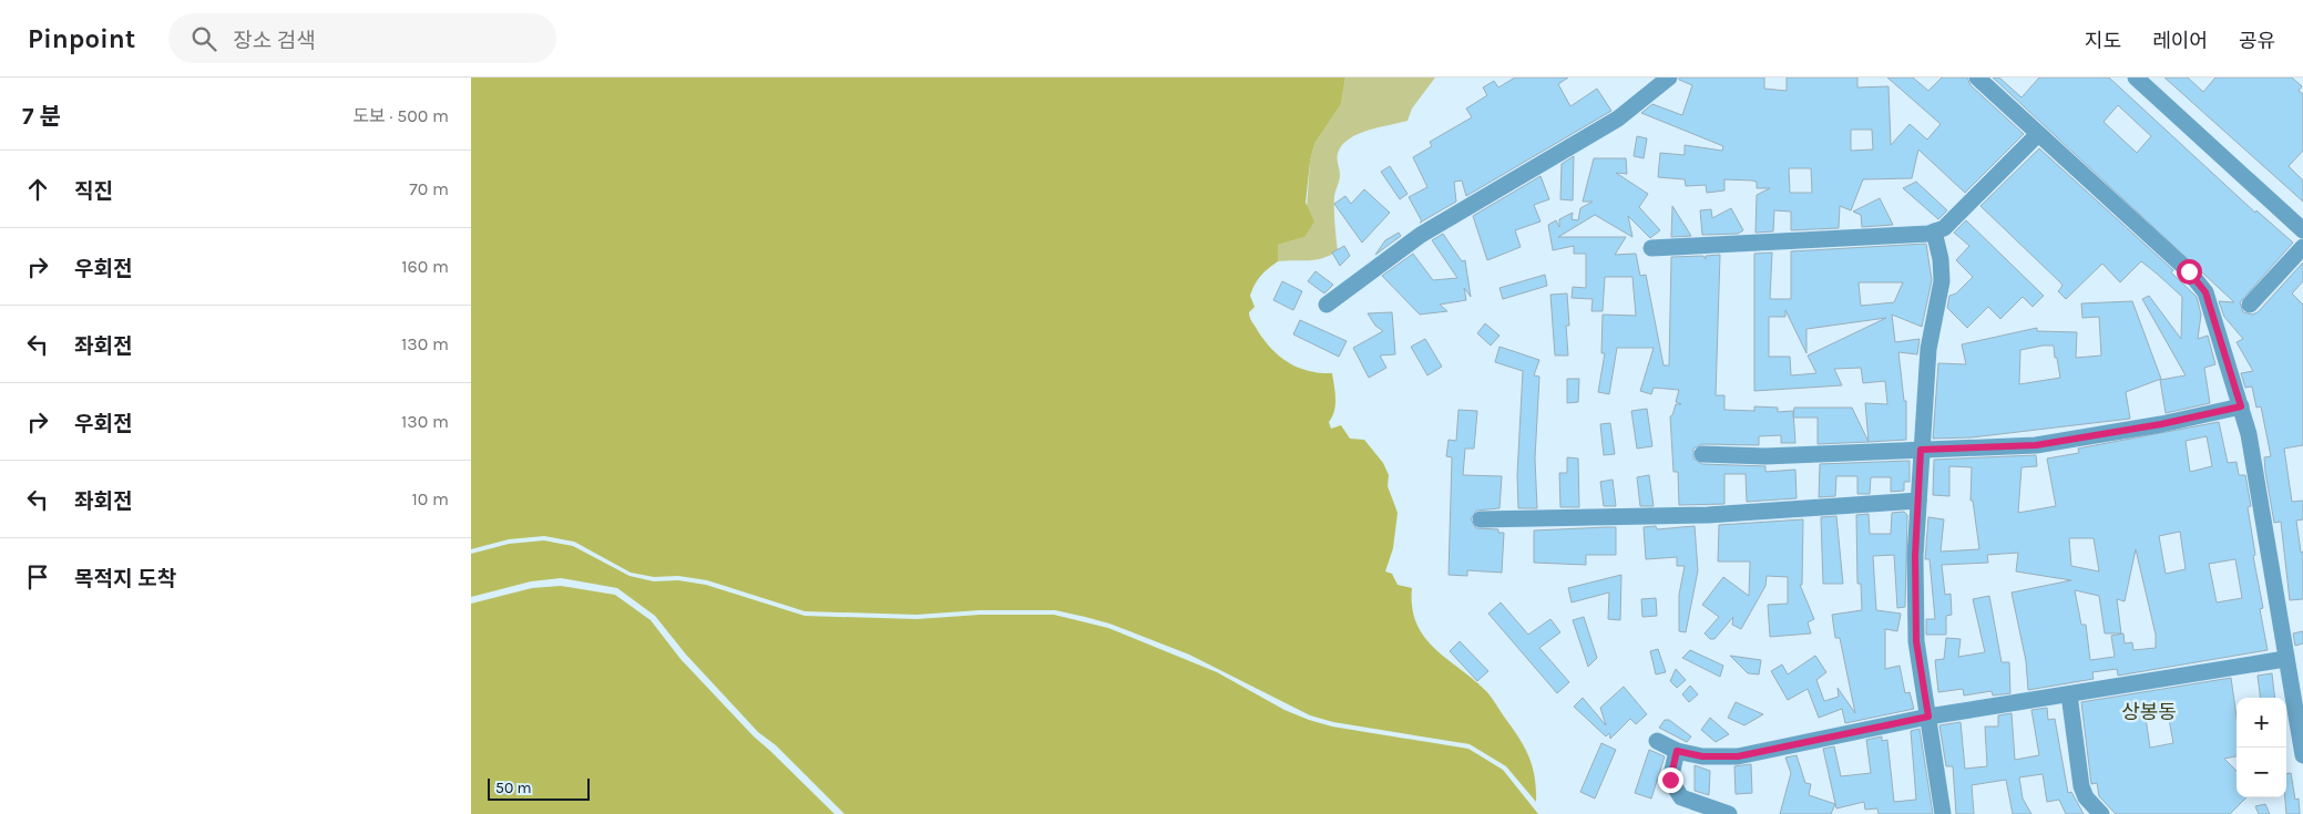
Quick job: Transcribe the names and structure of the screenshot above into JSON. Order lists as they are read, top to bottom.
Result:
{
  "districts": ["상봉동"],
  "scale_bar": "50 m",
  "page": {
    "header": "Pinpoint",
    "search": "장소 검색",
    "nav": ["지도", "레이어", "공유"],
    "heading": ["7 분", "도보 · 500 m"],
    "list": [
      ["직진", "70 m"],
      ["우회전", "160 m"],
      ["좌회전", "130 m"],
      ["우회전", "130 m"],
      ["좌회전", "10 m"],
      "목적지 도착"
    ],
    "map_buttons": ["+", "−"],
    "scale": "50 m"
  }
}
